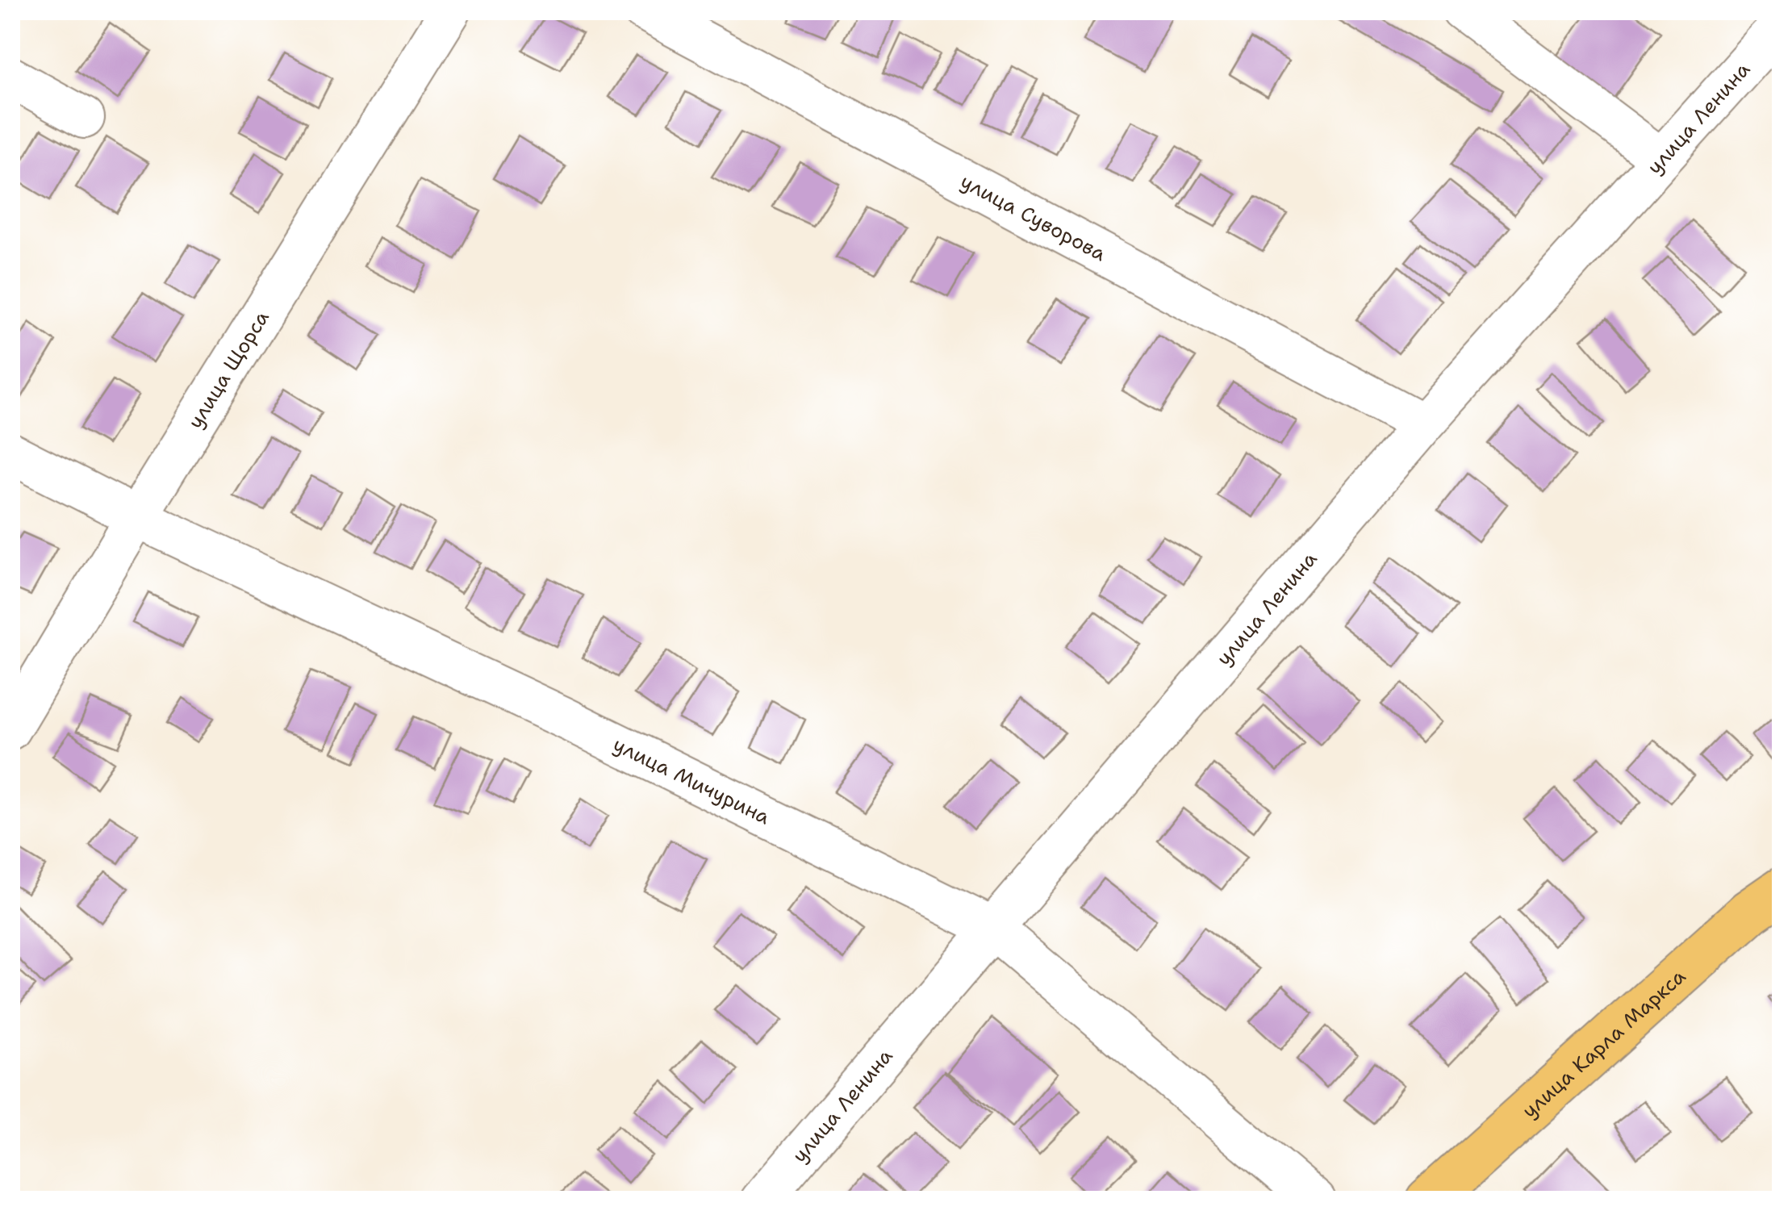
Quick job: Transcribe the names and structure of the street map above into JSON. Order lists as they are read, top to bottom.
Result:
{
  "streets": {
    "main road": ["улица Карла Маркса"],
    "street": [
      "улица Ленина",
      "улица Суворова",
      "улица Щорса",
      "улица Мичурина"
    ]
  },
  "crossings": [
    ["улица Ленина", "улица Суворова"],
    ["улица Ленина", "улица Мичурина"],
    ["улица Щорса", "улица Мичурина"]
  ]
}
